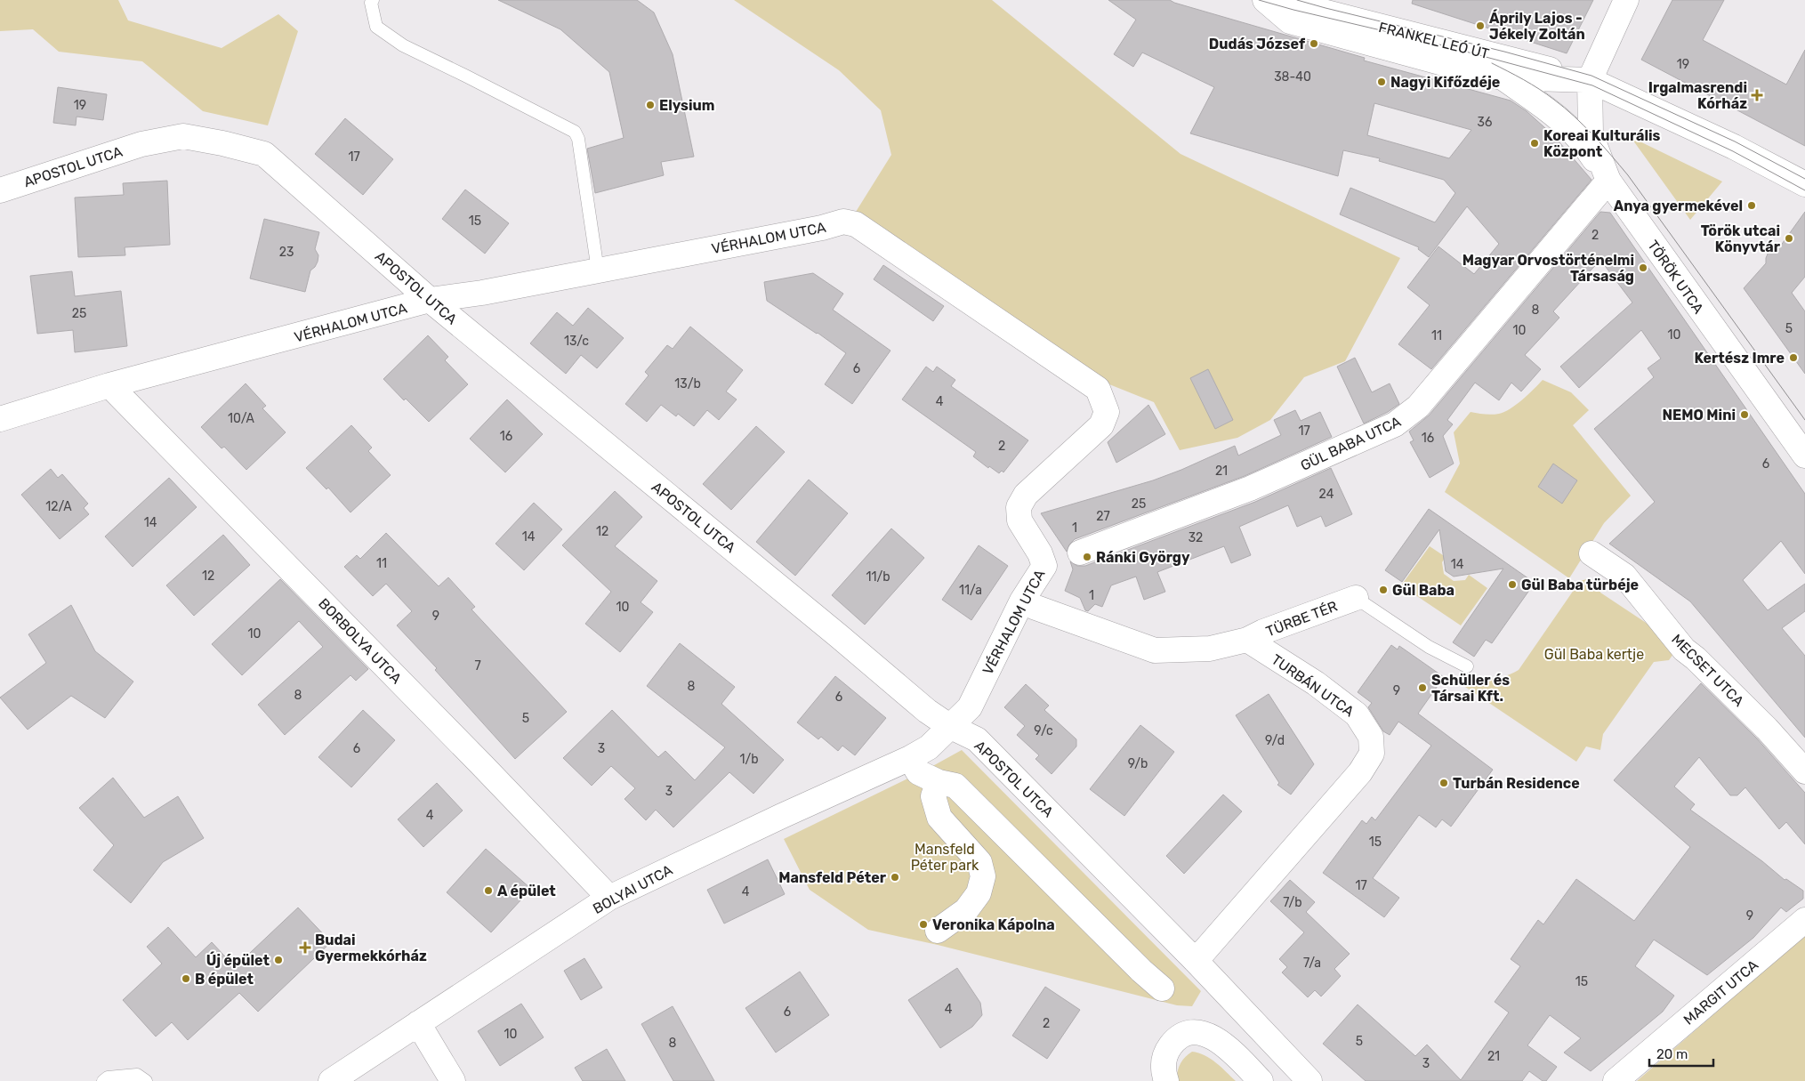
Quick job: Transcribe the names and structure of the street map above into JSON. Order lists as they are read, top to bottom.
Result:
{
  "streets": {
    "street": [
      "FRANKEL LEÓ ÚT",
      "APOSTOL UTCA",
      "VÉRHALOM UTCA",
      "TÖRÖK UTCA",
      "GÜL BABA UTCA",
      "TÜRBE TÉR",
      "BORBOLYA UTCA",
      "MECSET UTCA",
      "TURBÁN UTCA",
      "BOLYAI UTCA",
      "MARGIT UTCA"
    ]
  },
  "crossings": [
    ["FRANKEL LEÓ ÚT", "TÖRÖK UTCA"],
    ["FRANKEL LEÓ ÚT", "GÜL BABA UTCA"],
    ["APOSTOL UTCA", "VÉRHALOM UTCA"],
    ["APOSTOL UTCA", "TURBÁN UTCA"],
    ["APOSTOL UTCA", "BOLYAI UTCA"],
    ["VÉRHALOM UTCA", "BORBOLYA UTCA"],
    ["VÉRHALOM UTCA", "BOLYAI UTCA"],
    ["TÖRÖK UTCA", "GÜL BABA UTCA"],
    ["TÜRBE TÉR", "TURBÁN UTCA"],
    ["BORBOLYA UTCA", "BOLYAI UTCA"]
  ],
  "parks": ["Gül Baba kertje", "Mansfeld Péter park"],
  "places": {
    "other": [
      "Áprily Lajos - Jékely Zoltán",
      "Dudás József",
      "Nagyi Kifőzdéje",
      "Elysium",
      "Koreai Kulturális Központ",
      "Anya gyermekével",
      "Török utcai Könyvtár",
      "Magyar Orvostörténelmi Társaság",
      "Kertész Imre",
      "NEMO Mini",
      "Ránki György",
      "Gül Baba türbéje",
      "Gül Baba",
      "Schüller és Társai Kft.",
      "Turbán Residence",
      "Mansfeld Péter",
      "A épület",
      "Veronika Kápolna",
      "Új épület",
      "B épület"
    ],
    "health": ["Irgalmasrendi Kórház", "Budai Gyermekkórház"]
  },
  "house_numbers": [
    "19",
    "38-40",
    "19",
    "36",
    "17",
    "15",
    "2",
    "23",
    "8",
    "25",
    "5",
    "10",
    "10",
    "11",
    "13/c",
    "6",
    "13/b",
    "4",
    "10/A",
    "17",
    "16",
    "16",
    "2",
    "6",
    "21",
    "24",
    "25",
    "12/A",
    "27",
    "14",
    "1",
    "12",
    "14",
    "32",
    "11",
    "14",
    "12",
    "11/b",
    "11/a",
    "1",
    "10",
    "9",
    "10",
    "7",
    "8",
    "9",
    "8",
    "6",
    "5",
    "9/c",
    "9/d",
    "6",
    "3",
    "1/b",
    "9/b",
    "3",
    "4",
    "15",
    "17",
    "4",
    "7/b",
    "9",
    "7/a",
    "15",
    "4",
    "6",
    "2",
    "10",
    "5",
    "8",
    "21",
    "3"
  ],
  "scale_bar": "20 m"
}
